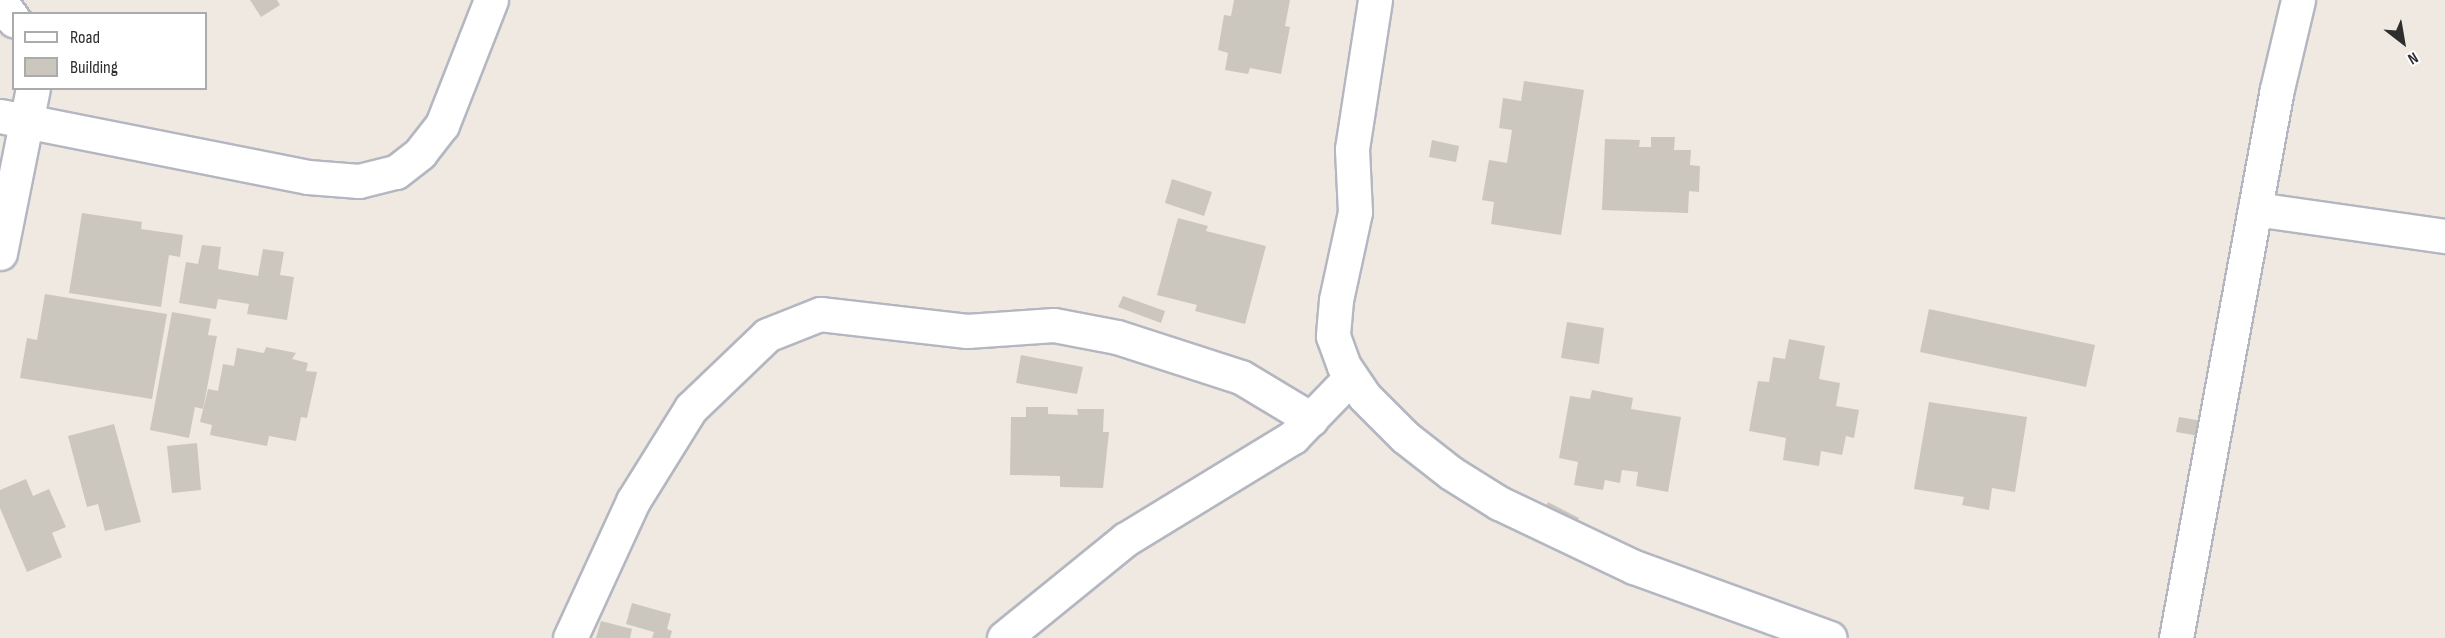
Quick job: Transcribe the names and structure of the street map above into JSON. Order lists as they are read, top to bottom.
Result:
{
  "legend": ["Road", "Building"],
  "north": "bottom right"
}
